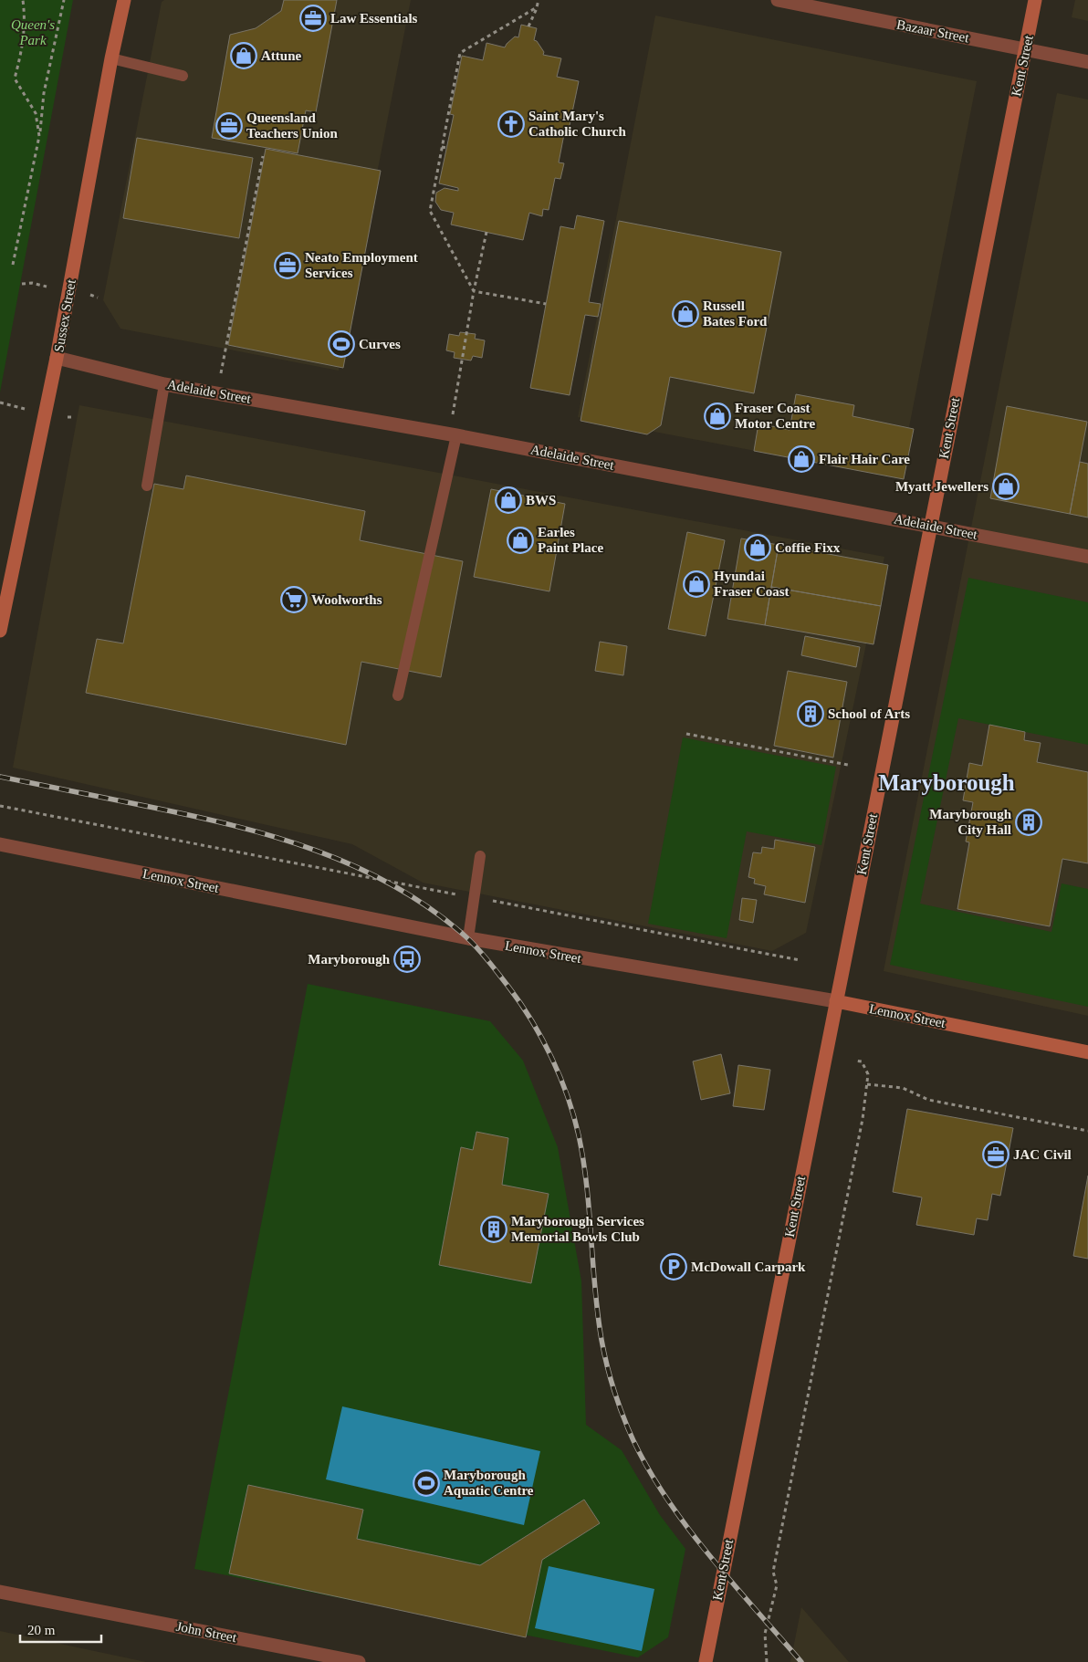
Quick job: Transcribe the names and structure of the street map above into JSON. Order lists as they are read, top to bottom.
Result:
{
  "streets": {
    "main road": ["Kent Street", "Sussex Street", "Lennox Street"],
    "street": ["Bazaar Street", "Adelaide Street", "John Street"]
  },
  "crossings": [
    ["Bazaar Street", "Kent Street"],
    ["Kent Street", "Adelaide Street"],
    ["Kent Street", "Lennox Street"],
    ["Sussex Street", "Adelaide Street"]
  ],
  "districts": ["Maryborough"],
  "parks": ["Queen's Park"],
  "places": {
    "office": [
      "Law Essentials",
      "Queensland Teachers Union",
      "Neato Employment Services",
      "JAC Civil"
    ],
    "shop": [
      "Attune",
      "Russell Bates Ford",
      "Fraser Coast Motor Centre",
      "Flair Hair Care",
      "Myatt Jewellers",
      "BWS",
      "Earles Paint Place",
      "Coffie Fixx",
      "Hyundai Fraser Coast"
    ],
    "church": ["Saint Mary's Catholic Church"],
    "sports": ["Curves", "Maryborough Aquatic Centre"],
    "supermarket": ["Woolworths"],
    "building": ["School of Arts", "Maryborough City Hall", "Maryborough Services Memorial Bowls Club"],
    "bus stop": ["Maryborough"],
    "parking": ["McDowall Carpark"]
  },
  "scale_bar": "20 m"
}
